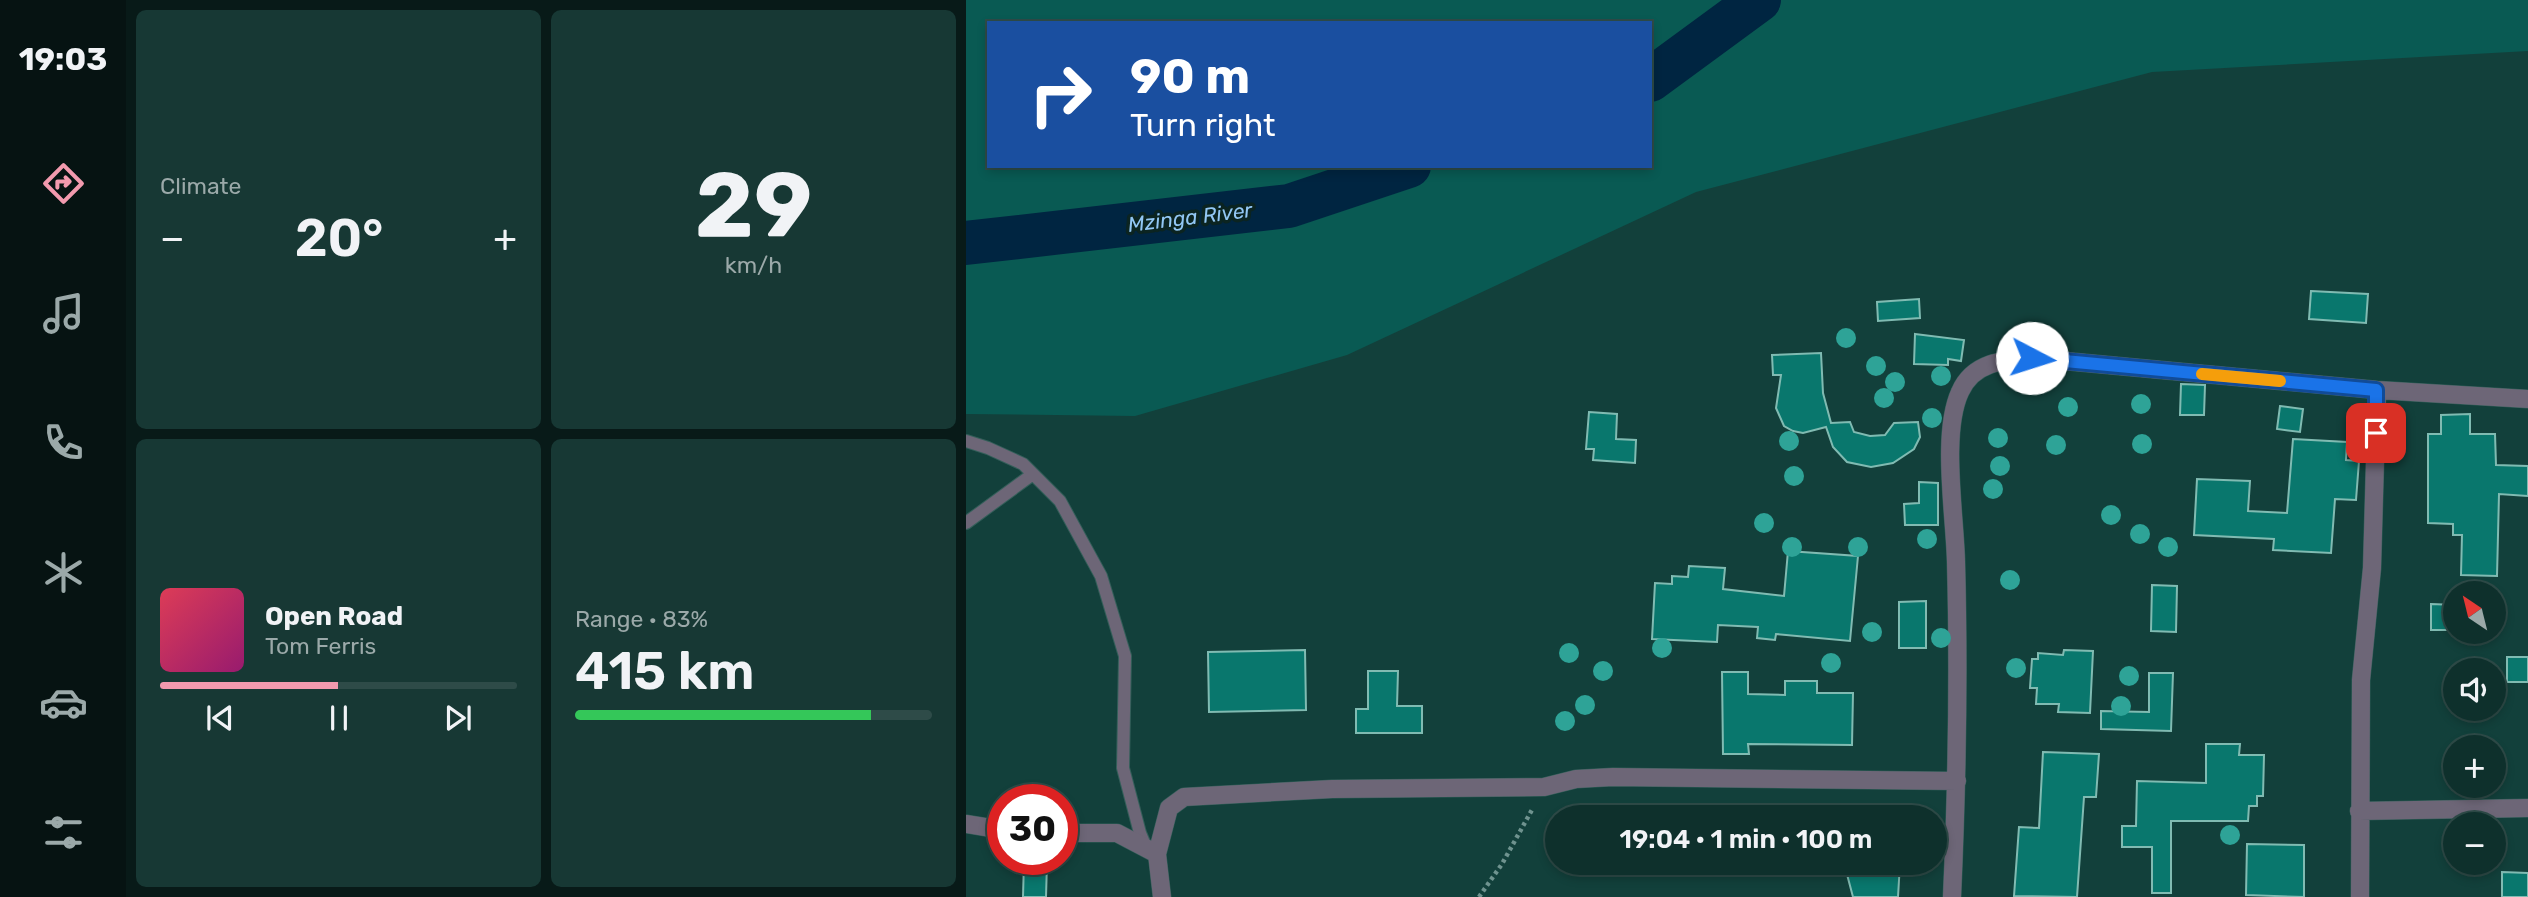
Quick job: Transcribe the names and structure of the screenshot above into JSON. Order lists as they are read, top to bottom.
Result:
{
  "water": ["Mzinga River"],
  "north": "top left",
  "page": {
    "tabs": "19:03",
    "tile": [
      "Climate",
      ["29", "km/h"],
      ["Range · 83%", "415 km"]
    ],
    "turn": ["90 m", "Turn right"],
    "heat": ["−", "20°", "+"],
    "map_buttons": ["+", "−"],
    "song": ["Open Road", "Tom Ferris"],
    "limit": "30",
    "trip": "19:04 · 1 min · 100 m"
  }
}
